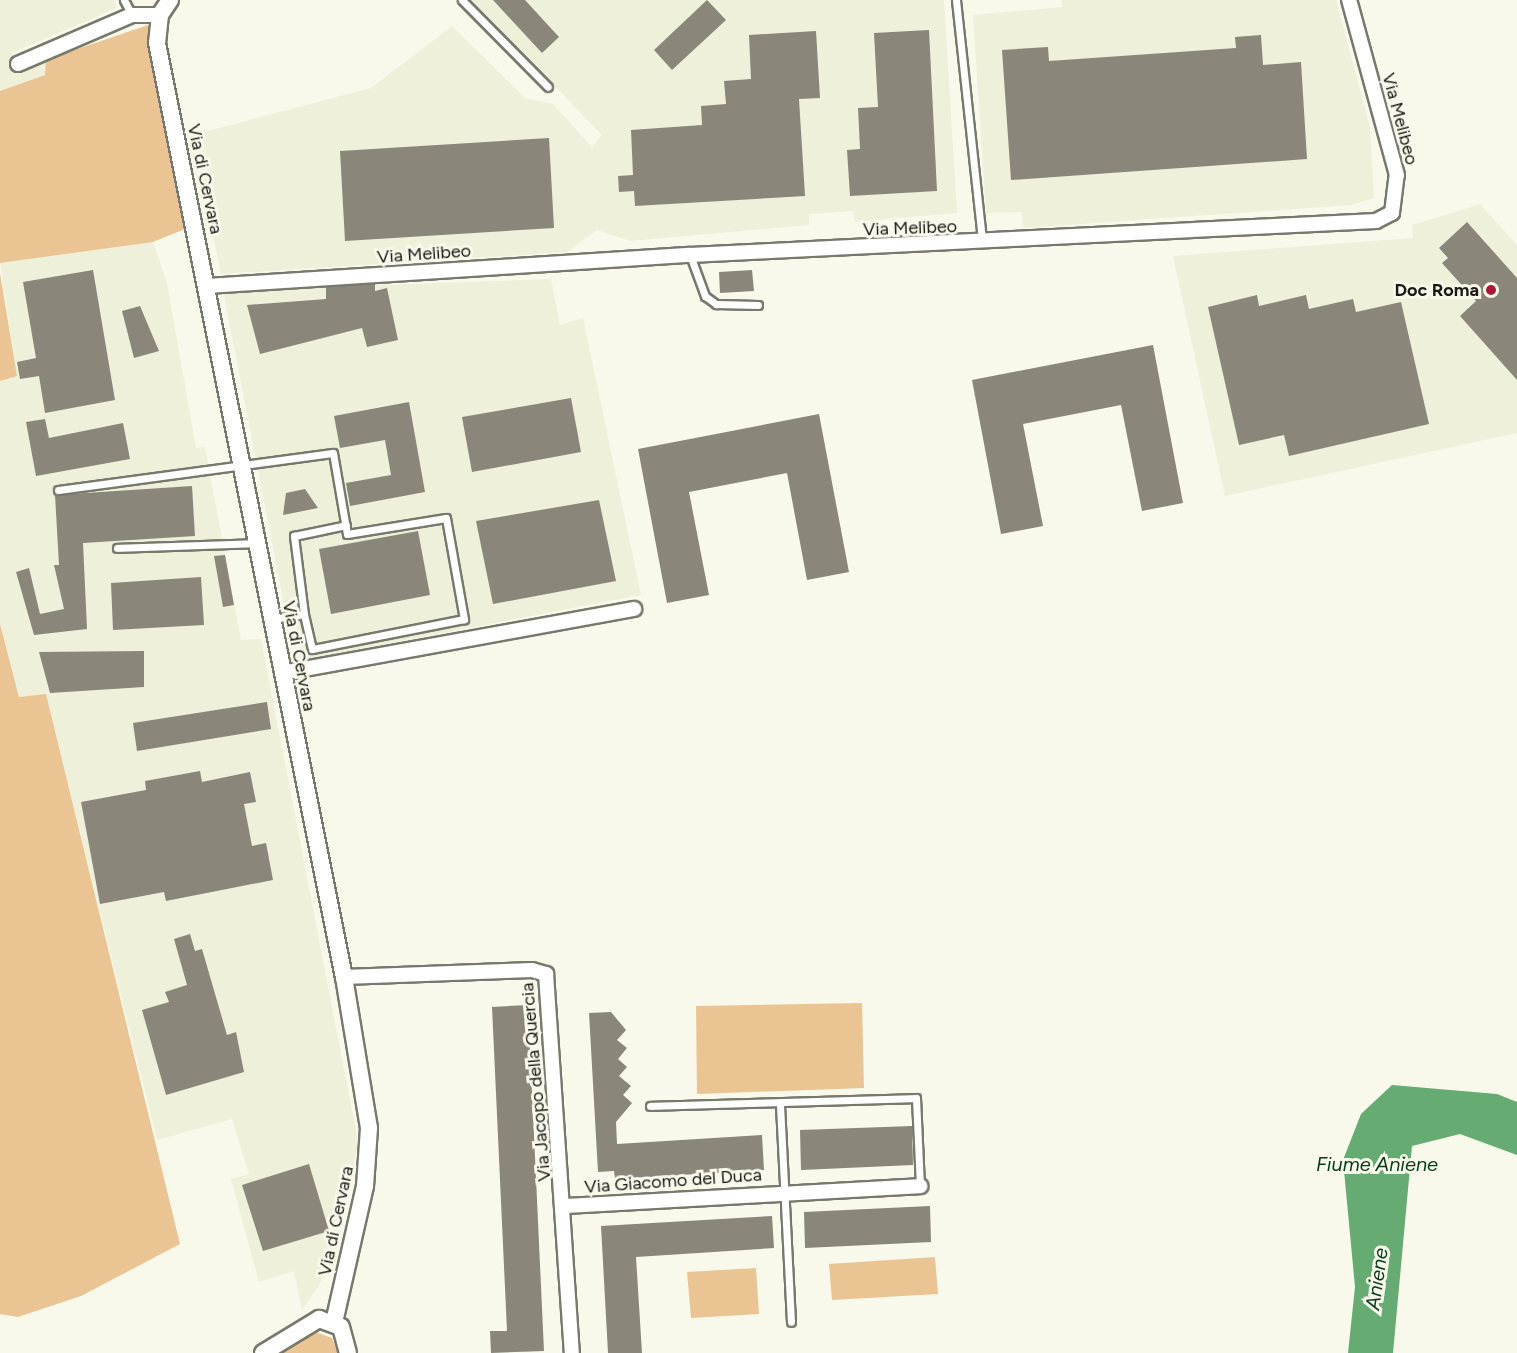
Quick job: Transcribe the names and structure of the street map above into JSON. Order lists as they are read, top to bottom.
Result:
{
  "streets": {
    "street": [
      "Via Melibeo",
      "Via di Cervara",
      "Via Jacopo della Quercia",
      "Via Giacomo del Duca"
    ]
  },
  "crossings": [
    ["Via Melibeo", "Via di Cervara"],
    ["Via di Cervara", "Via Jacopo della Quercia"],
    ["Via Jacopo della Quercia", "Via Giacomo del Duca"]
  ],
  "water": ["Fiume Aniene", "Aniene"],
  "places": ["Doc Roma"]
}
